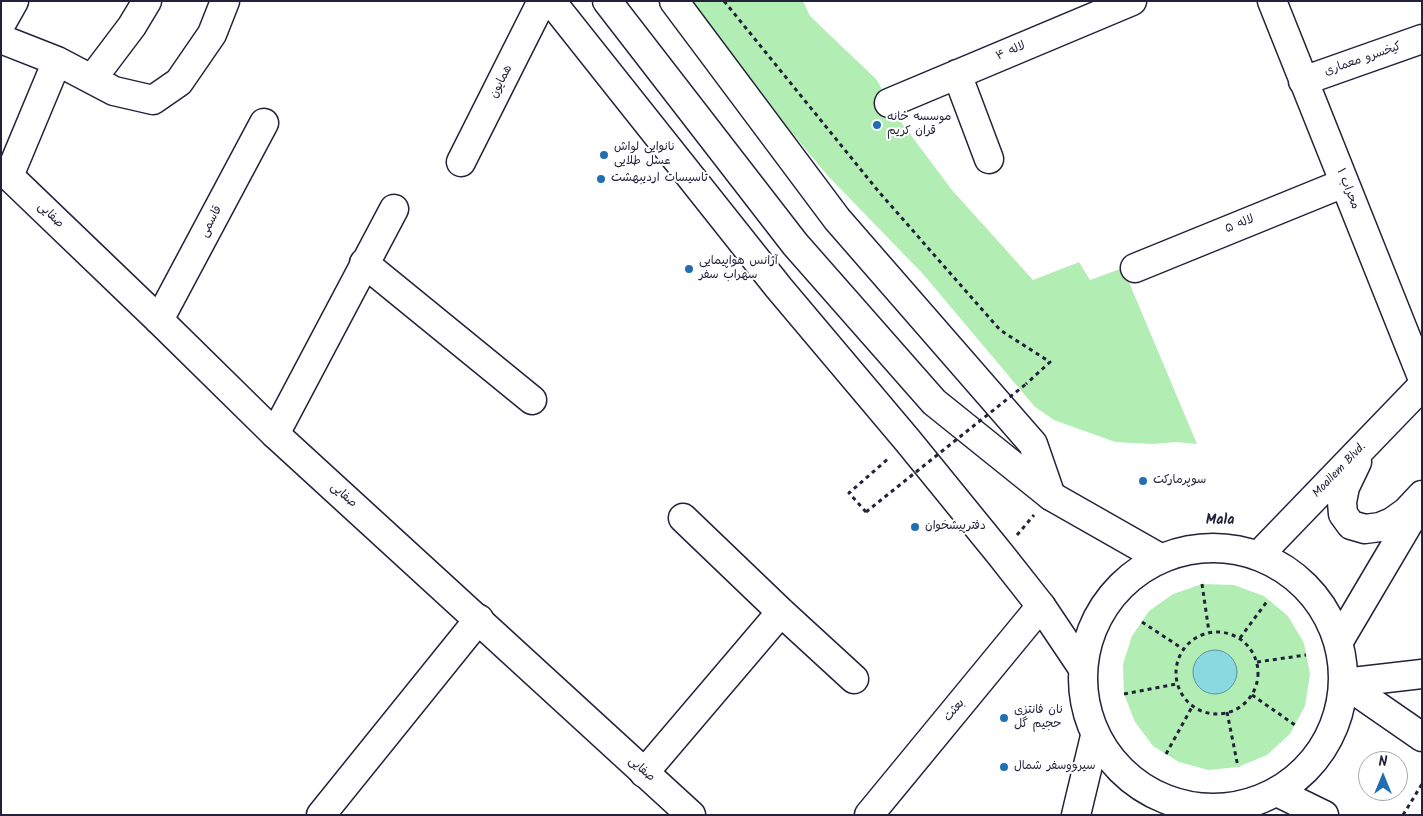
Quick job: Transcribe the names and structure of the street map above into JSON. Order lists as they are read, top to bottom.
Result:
{
  "streets": {
    "street": [
      "لاله ۴",
      "کیخسرو معماری",
      "همایون",
      "محراب ۱",
      "صفایی",
      "قاسمی",
      "لاله ۵",
      "Moallem Blvd.",
      "بعثت"
    ]
  },
  "crossings": [
    ["کیخسرو معماری", "محراب ۱"],
    ["محراب ۱", "لاله ۵"],
    ["صفایی", "قاسمی"]
  ],
  "districts": ["Mala"],
  "places": [
    "موسسه خانه قران کریم",
    "نانوایی لواش عسل طلایی",
    "تاسیسات اردیبهشت",
    "آژانس هواپیمایی سهراب سفر",
    "سوپرمارکت",
    "دفترپیشخوان",
    "نان فانتزی حجیم گل",
    "سیرووسفر شمال"
  ],
  "north": "top"
}
